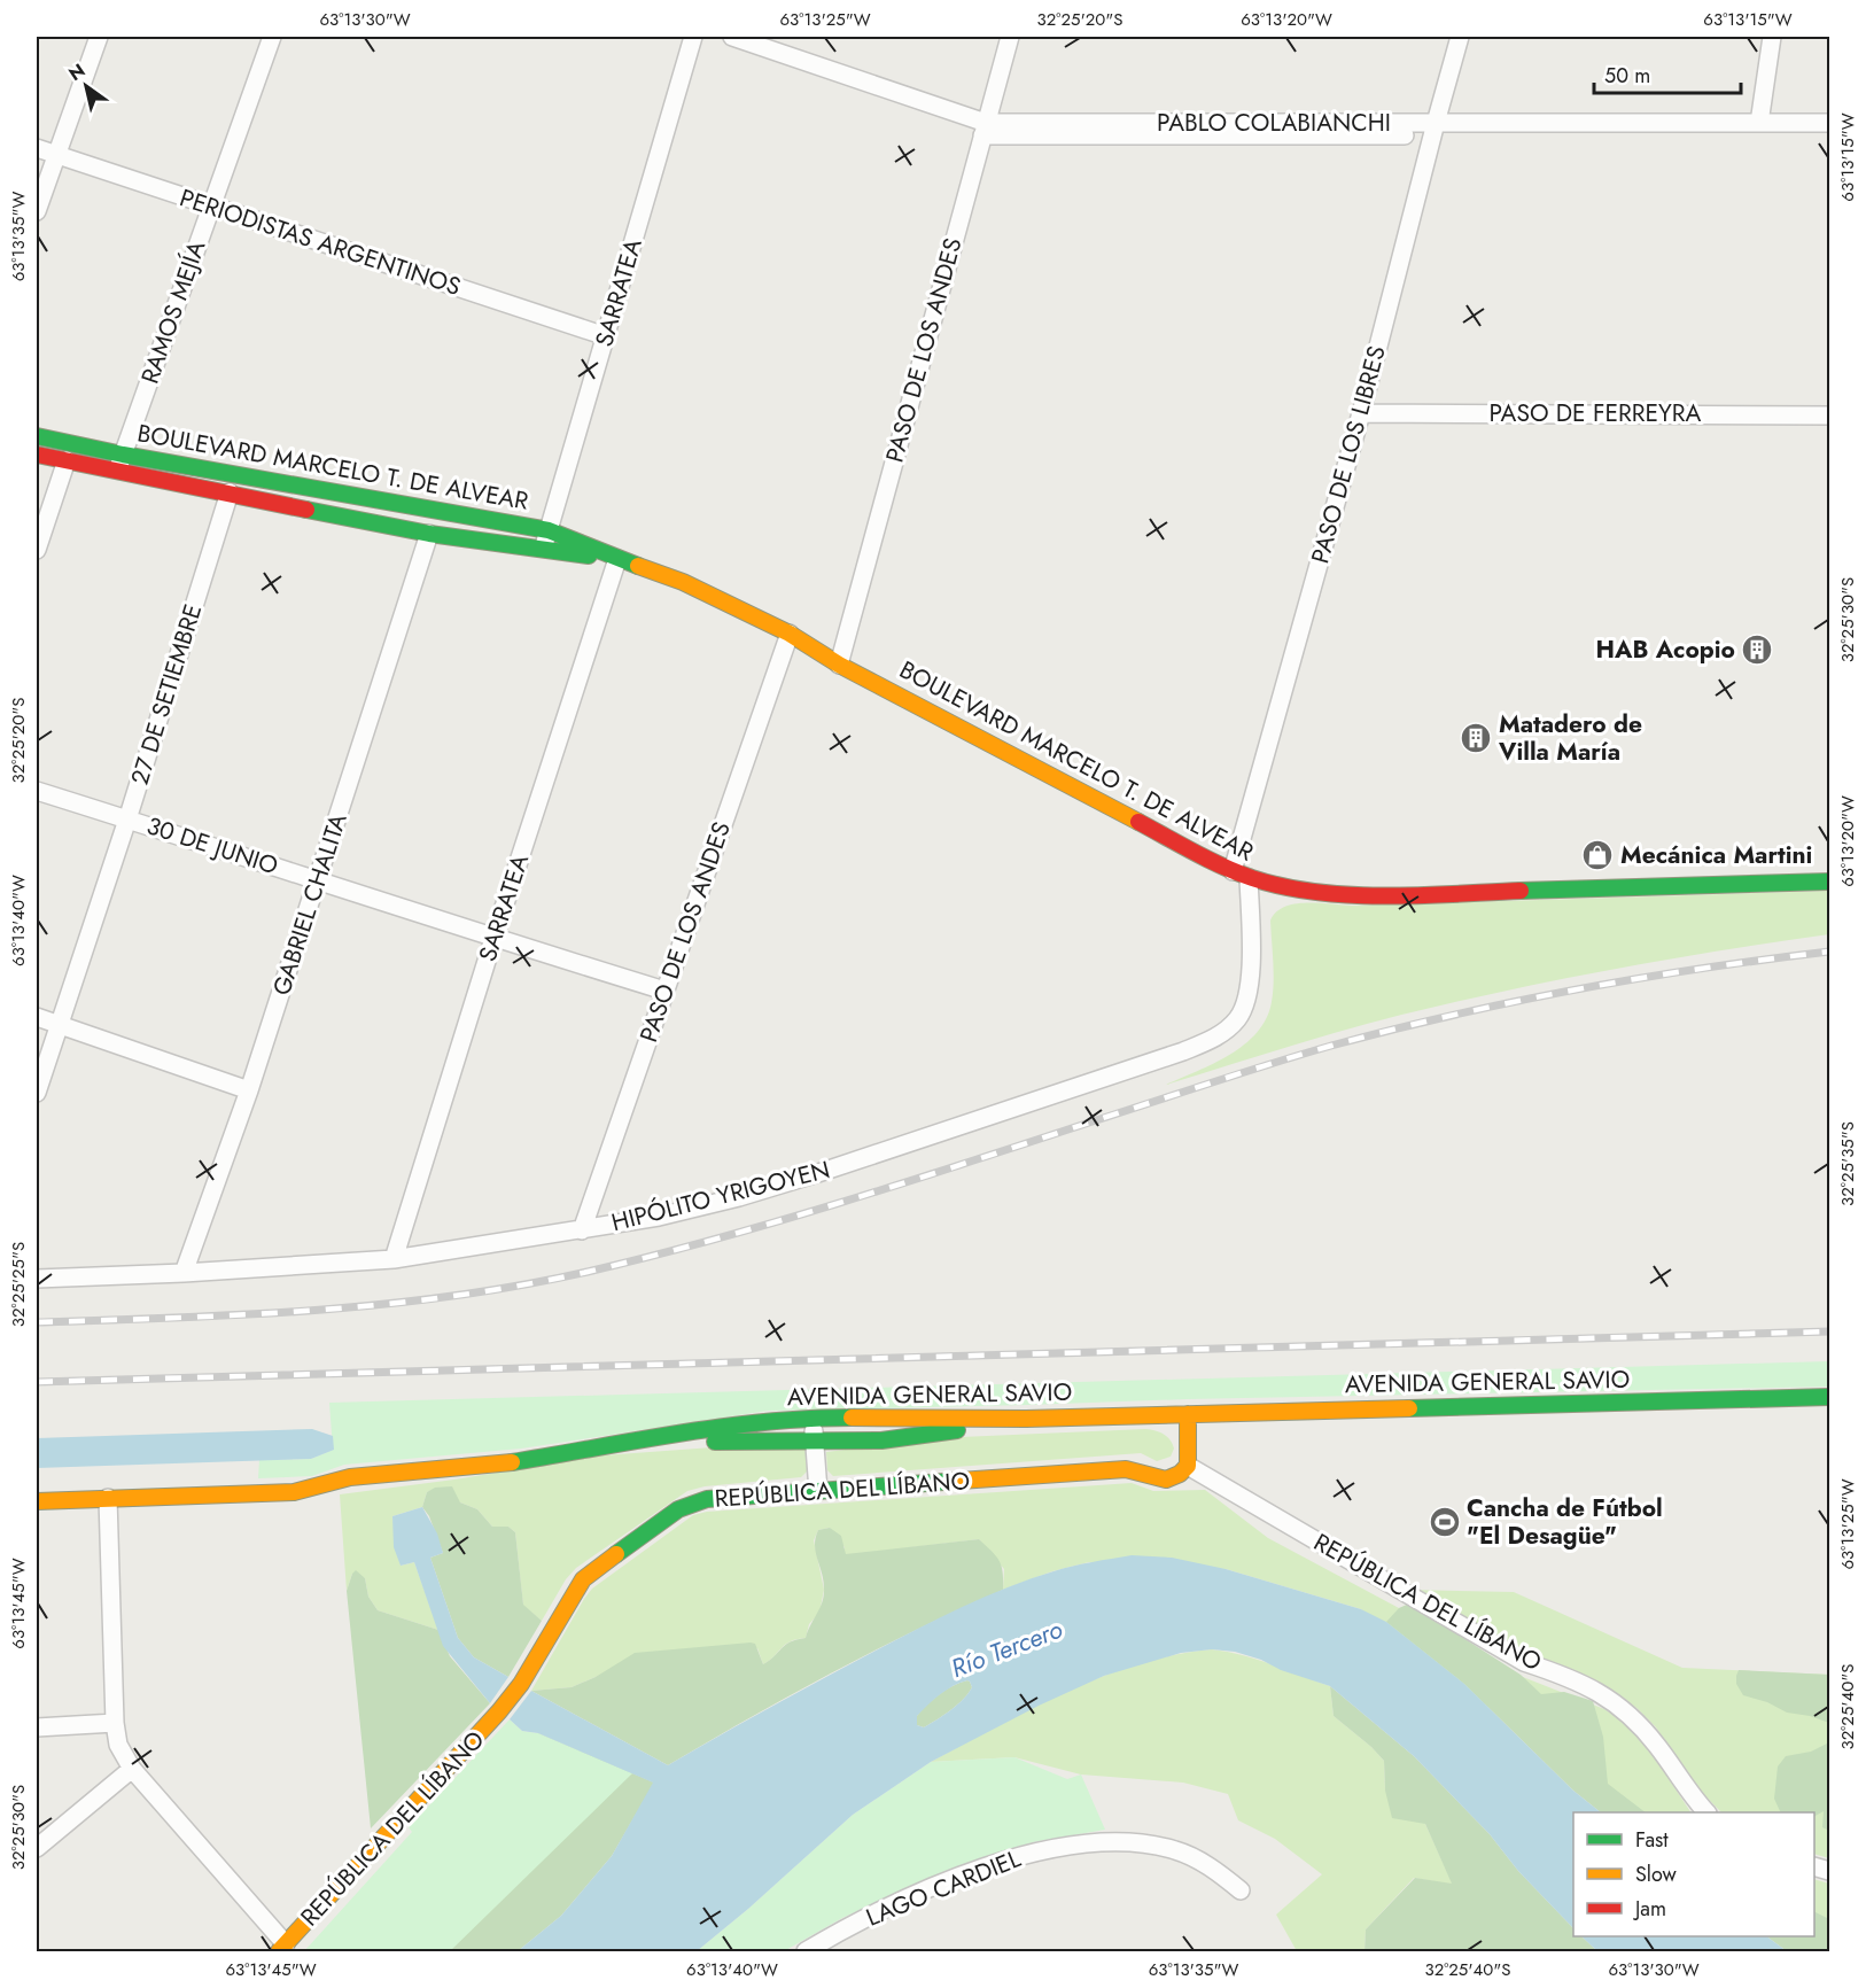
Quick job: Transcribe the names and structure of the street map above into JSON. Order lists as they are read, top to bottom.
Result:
{
  "streets": {
    "main road": ["BOULEVARD MARCELO T. DE ALVEAR", "AVENIDA GENERAL SAVIO", "REPÚBLICA DEL LÍBANO"],
    "street": [
      "PABLO COLABIANCHI",
      "PERIODISTAS ARGENTINOS",
      "SARRATEA",
      "RAMOS MEJÍA",
      "PASO DE LOS ANDES",
      "PASO DE FERREYRA",
      "PASO DE LOS LIBRES",
      "27 DE SETIEMBRE",
      "30 DE JUNIO",
      "GABRIEL CHALITA",
      "HIPÓLITO YRIGOYEN",
      "LAGO CARDIEL"
    ]
  },
  "crossings": [
    ["PABLO COLABIANCHI", "PASO DE LOS ANDES"],
    ["PABLO COLABIANCHI", "PASO DE LOS LIBRES"],
    ["PERIODISTAS ARGENTINOS", "SARRATEA"],
    ["PERIODISTAS ARGENTINOS", "RAMOS MEJÍA"],
    ["SARRATEA", "BOULEVARD MARCELO T. DE ALVEAR"],
    ["SARRATEA", "30 DE JUNIO"],
    ["SARRATEA", "HIPÓLITO YRIGOYEN"],
    ["RAMOS MEJÍA", "BOULEVARD MARCELO T. DE ALVEAR"],
    ["PASO DE LOS ANDES", "BOULEVARD MARCELO T. DE ALVEAR"],
    ["PASO DE LOS ANDES", "30 DE JUNIO"],
    ["PASO DE LOS ANDES", "HIPÓLITO YRIGOYEN"],
    ["PASO DE FERREYRA", "PASO DE LOS LIBRES"],
    ["PASO DE LOS LIBRES", "BOULEVARD MARCELO T. DE ALVEAR"],
    ["PASO DE LOS LIBRES", "HIPÓLITO YRIGOYEN"],
    ["BOULEVARD MARCELO T. DE ALVEAR", "27 DE SETIEMBRE"],
    ["BOULEVARD MARCELO T. DE ALVEAR", "GABRIEL CHALITA"],
    ["BOULEVARD MARCELO T. DE ALVEAR", "HIPÓLITO YRIGOYEN"],
    ["27 DE SETIEMBRE", "30 DE JUNIO"],
    ["30 DE JUNIO", "GABRIEL CHALITA"],
    ["GABRIEL CHALITA", "HIPÓLITO YRIGOYEN"]
  ],
  "water": ["Río Tercero"],
  "places": {
    "building": ["HAB Acopio", "Matadero de Villa María"],
    "shop": ["Mecánica Martini"],
    "sports": ["Cancha de Fútbol \"El Desagüe\""]
  },
  "legend": ["Fast", "Slow", "Jam"],
  "scale_bar": "50 m",
  "north": "top left",
  "coordinates": [
    "63°13'30\"W",
    "63°13'25\"W",
    "32°25'20\"S",
    "63°13'20\"W",
    "63°13'15\"W",
    "63°13'35\"W",
    "32°25'30\"S",
    "63°13'40\"W",
    "32°25'35\"S",
    "32°25'25\"S",
    "63°13'45\"W",
    "32°25'40\"S"
  ]
}
